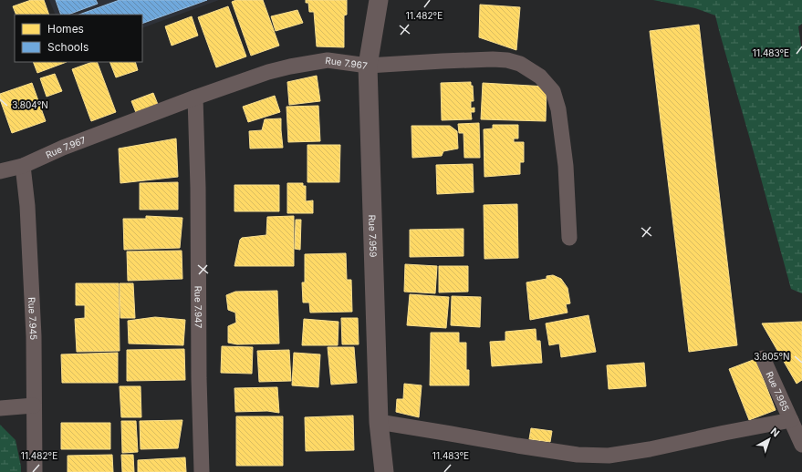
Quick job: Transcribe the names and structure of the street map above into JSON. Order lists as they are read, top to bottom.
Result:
{
  "streets": {
    "street": [
      "Rue 7.967",
      "Rue 7.959",
      "Rue 7.947",
      "Rue 7.945",
      "Rue 7.965"
    ]
  },
  "crossings": [
    ["Rue 7.967", "Rue 7.959"],
    ["Rue 7.967", "Rue 7.947"],
    ["Rue 7.967", "Rue 7.945"]
  ],
  "legend": ["Homes", "Schools"],
  "north": "top right",
  "coordinates": [
    "11.482°E",
    "11.483°E",
    "3.804°N",
    "3.805°N"
  ]
}
